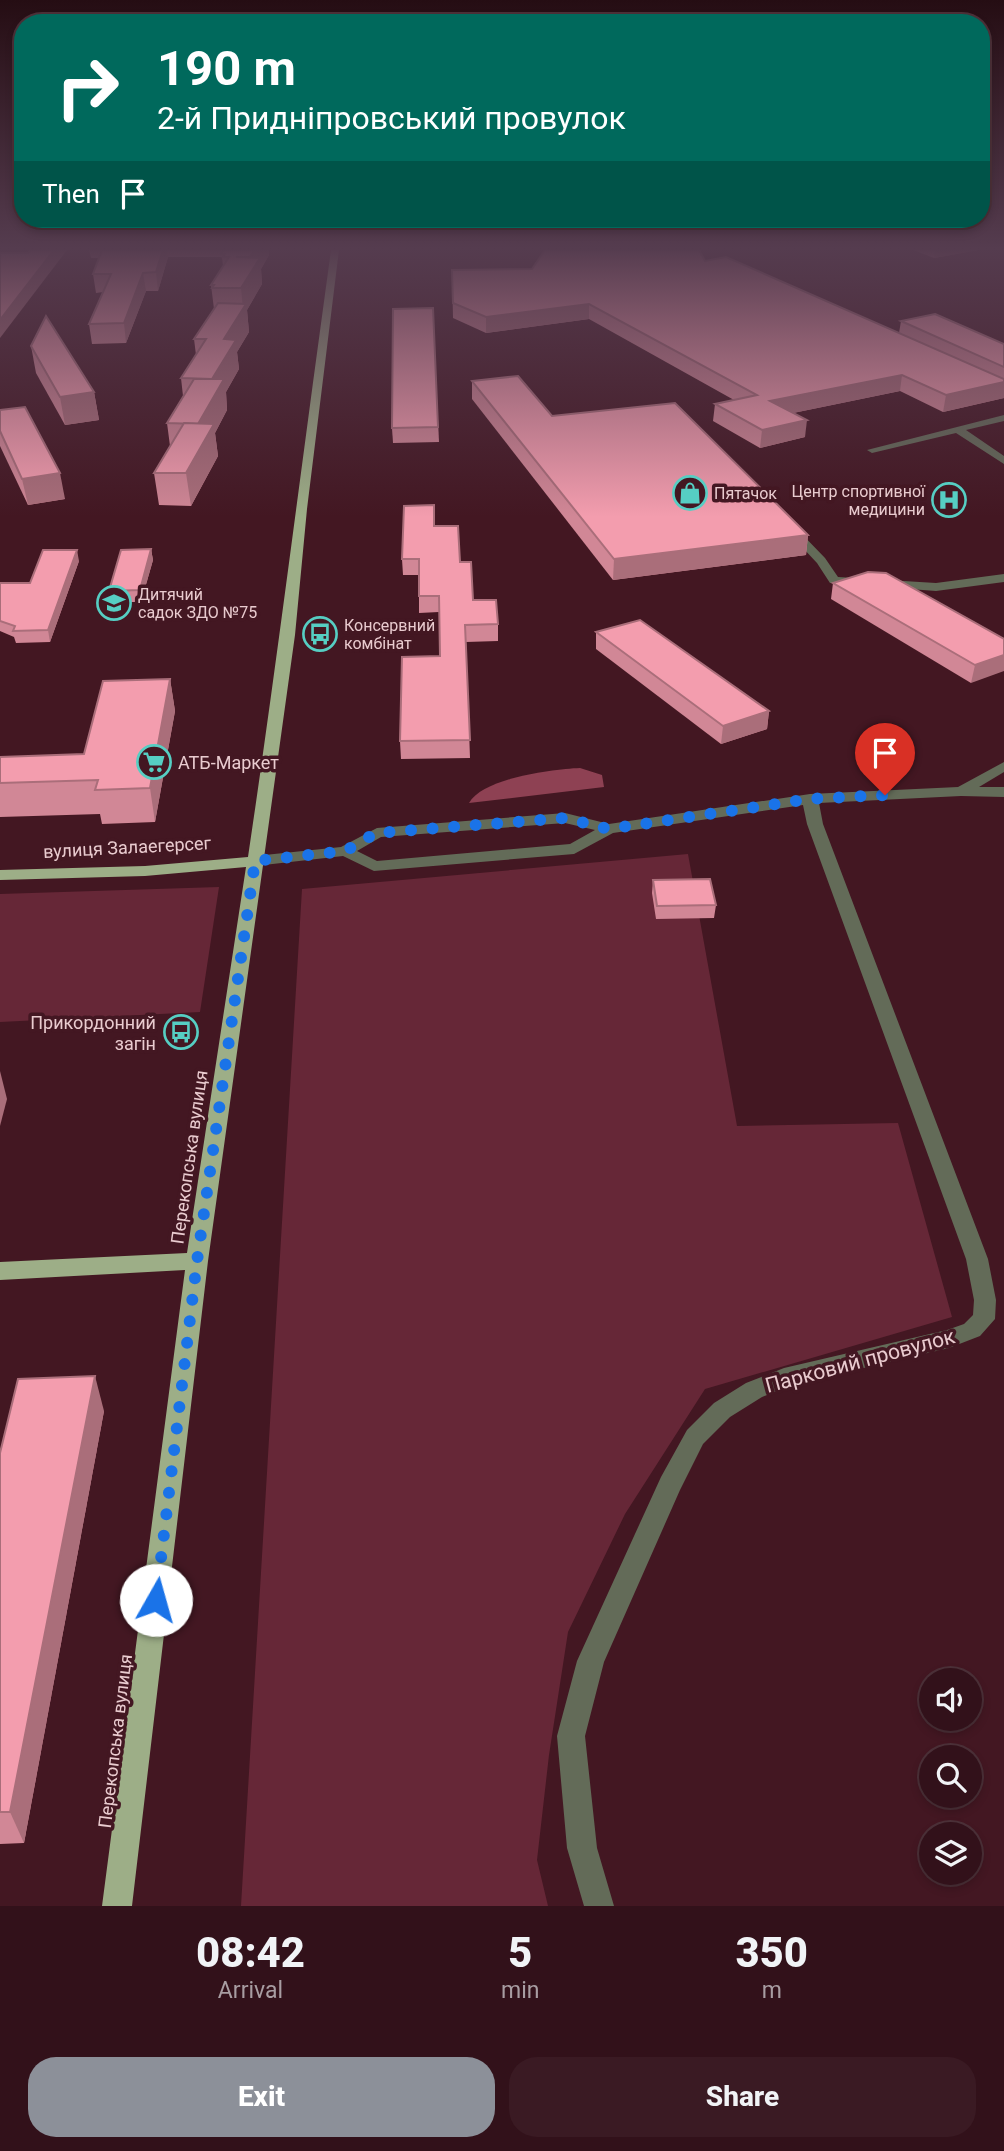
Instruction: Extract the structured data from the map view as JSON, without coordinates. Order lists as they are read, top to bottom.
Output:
{
  "streets": {
    "main road": ["вулиця Залаегерсег", "Перекопська вулиця"],
    "street": ["Парковий провулок"]
  },
  "crossings": [
    ["вулиця Залаегерсег", "Перекопська вулиця"]
  ],
  "places": {
    "shop": ["Пятачок"],
    "hospital": ["Центр спортивної медицини"],
    "school or university": ["Дитячий садок ЗДО №75"],
    "bus stop": ["Консервний комбінат", "Прикордонний загін"],
    "supermarket": ["АТБ-Маркет"]
  },
  "page": {
    "turn": ["190 m", "2-й Придніпровський провулок"],
    "then": "Then",
    "eta": [
      "08:42",
      "Arrival",
      "5",
      "min",
      "350",
      "m"
    ],
    "buttons": ["Exit", "Share"]
  }
}
